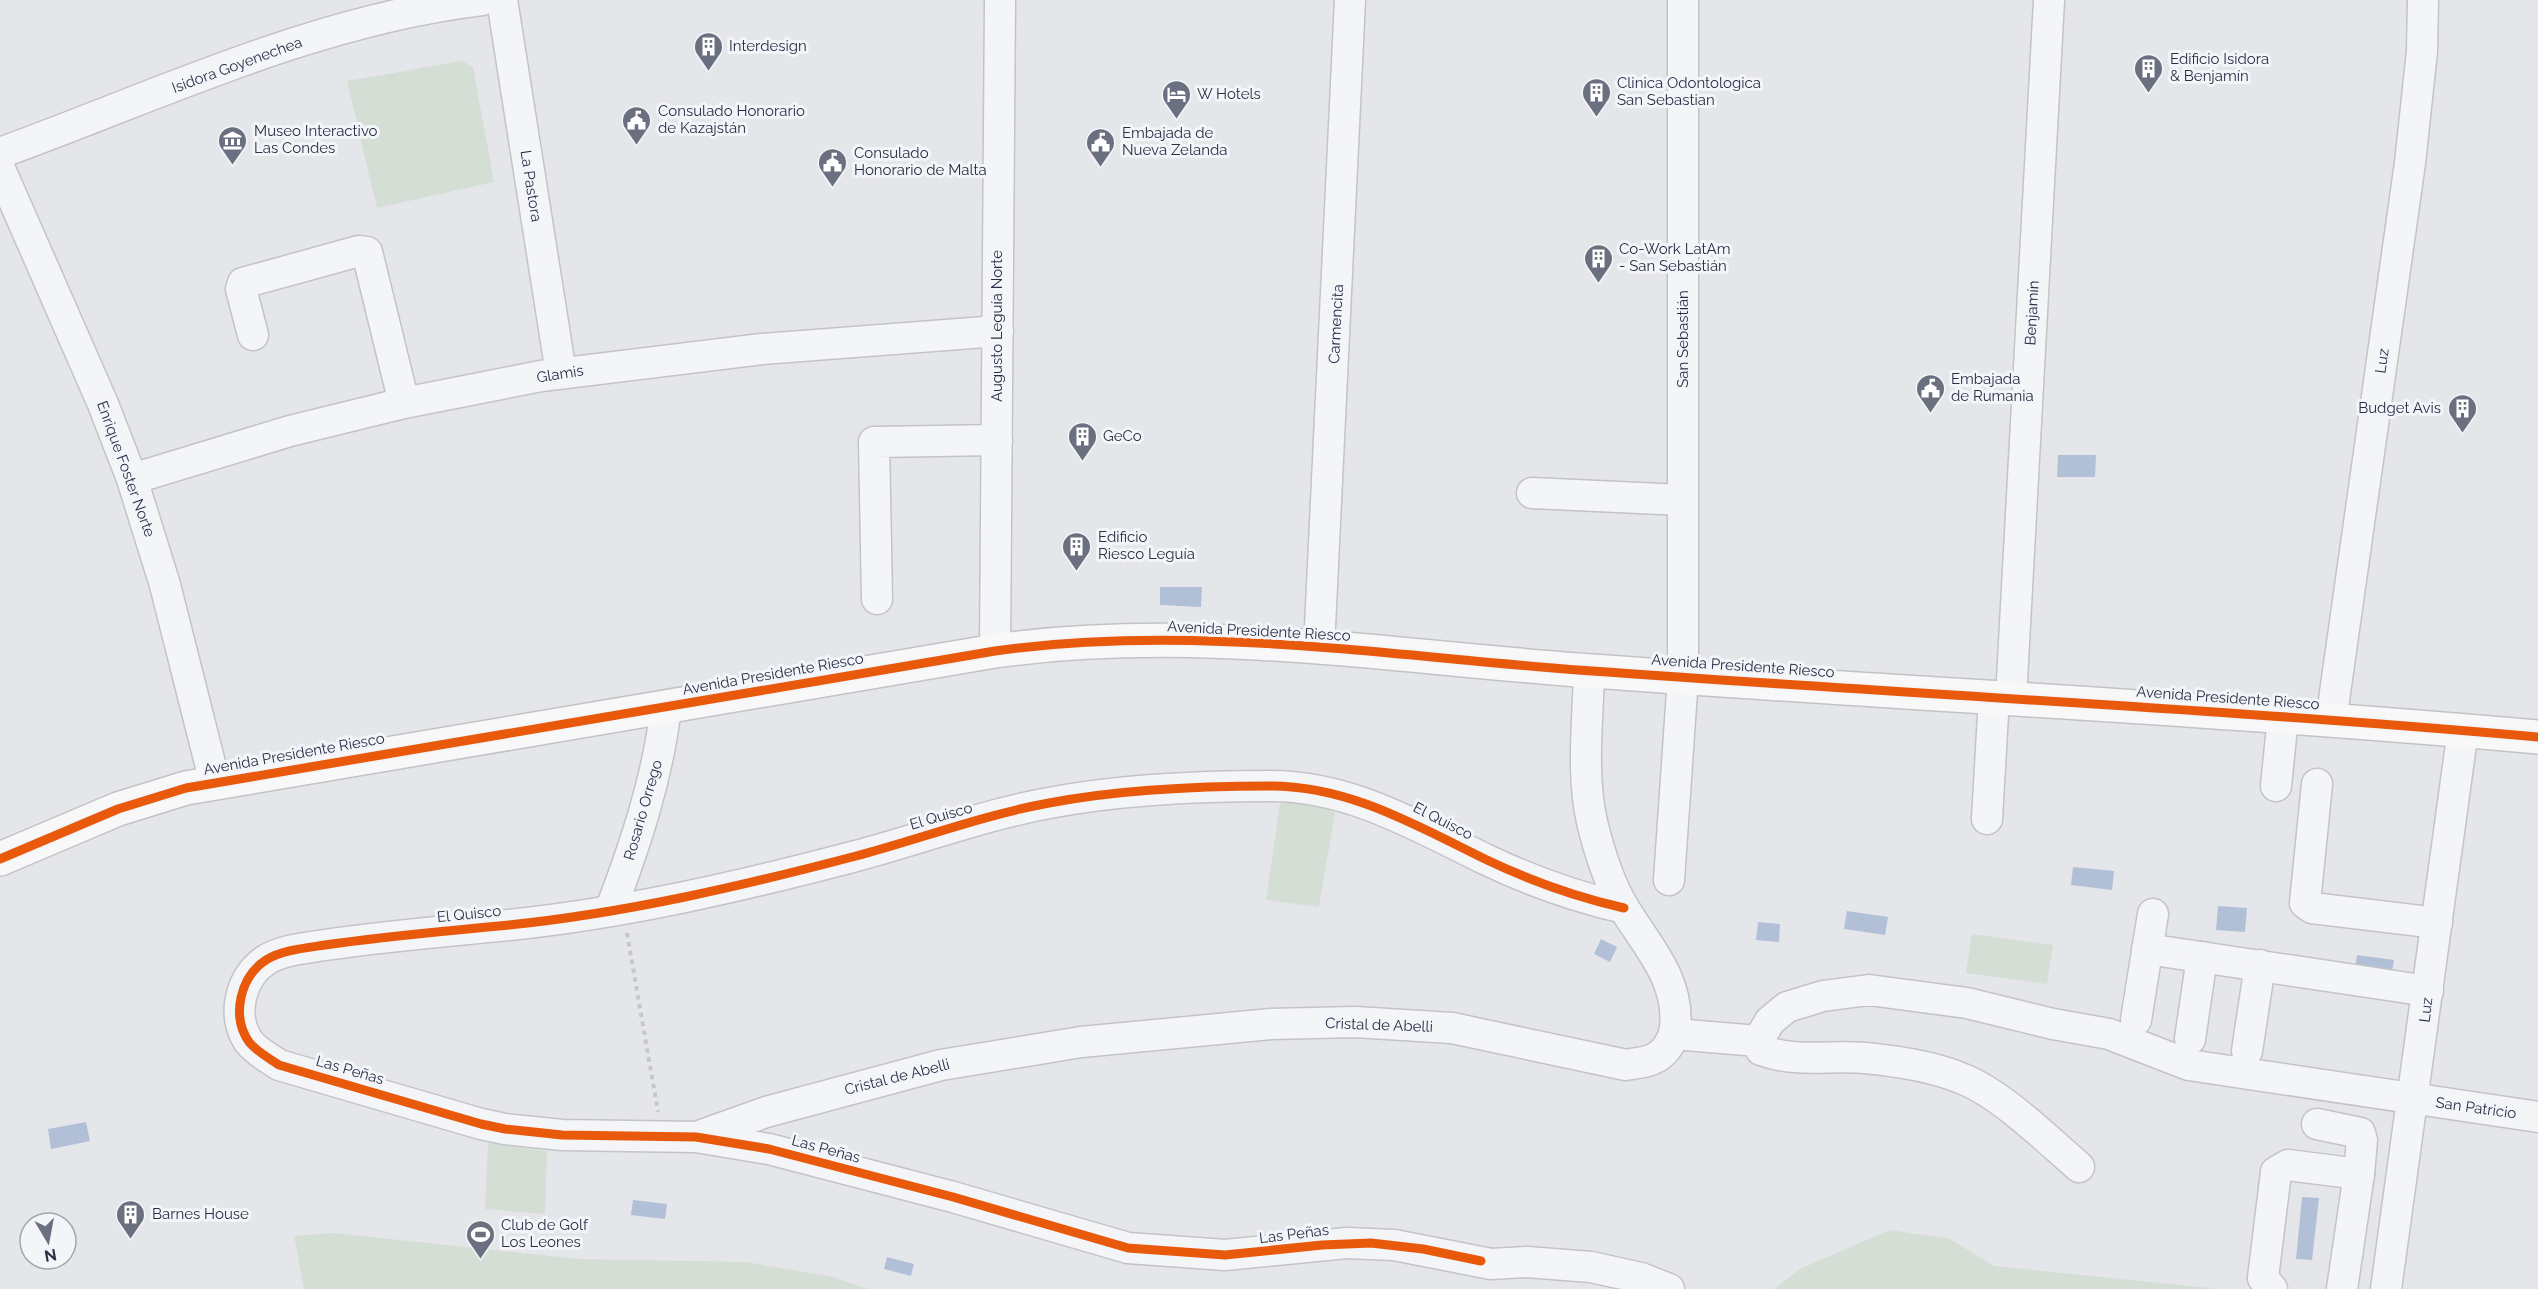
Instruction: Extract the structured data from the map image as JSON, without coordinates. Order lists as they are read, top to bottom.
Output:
{
  "streets": {
    "main road": ["Avenida Presidente Riesco"],
    "street": [
      "Isidora Goyenechea",
      "La Pastora",
      "Benjamín",
      "Carmencita",
      "Augusto Leguía Norte",
      "San Sebastián",
      "Luz",
      "Glamis",
      "Enrique Foster Norte",
      "Rosario Orrego",
      "El Quisco",
      "Cristal de Abelli",
      "Las Peñas",
      "San Patricio"
    ]
  },
  "crossings": [
    ["La Pastora", "Glamis"],
    ["Benjamín", "Avenida Presidente Riesco"],
    ["Carmencita", "Avenida Presidente Riesco"],
    ["Augusto Leguía Norte", "Glamis"],
    ["Augusto Leguía Norte", "Avenida Presidente Riesco"],
    ["San Sebastián", "Avenida Presidente Riesco"],
    ["Luz", "Avenida Presidente Riesco"],
    ["Luz", "San Patricio"],
    ["Glamis", "Enrique Foster Norte"],
    ["Enrique Foster Norte", "Avenida Presidente Riesco"],
    ["Avenida Presidente Riesco", "Rosario Orrego"],
    ["Rosario Orrego", "El Quisco"],
    ["El Quisco", "Las Peñas"],
    ["Cristal de Abelli", "Las Peñas"]
  ],
  "places": {
    "building": [
      "Interdesign",
      "Edificio Isidora & Benjamín",
      "Clinica Odontologica San Sebastian",
      "Co-Work LatAm - San Sebastián",
      "Budget Avis",
      "GeCo",
      "Edificio Riesco Leguía",
      "Barnes House"
    ],
    "hotel": ["W Hotels"],
    "public building": [
      "Consulado Honorario de Kazajstán",
      "Embajada de Nueva Zelanda",
      "Consulado Honorario de Malta",
      "Embajada de Rumania"
    ],
    "museum": ["Museo Interactivo Las Condes"],
    "sports": ["Club de Golf Los Leones"]
  },
  "north": "bottom"
}
